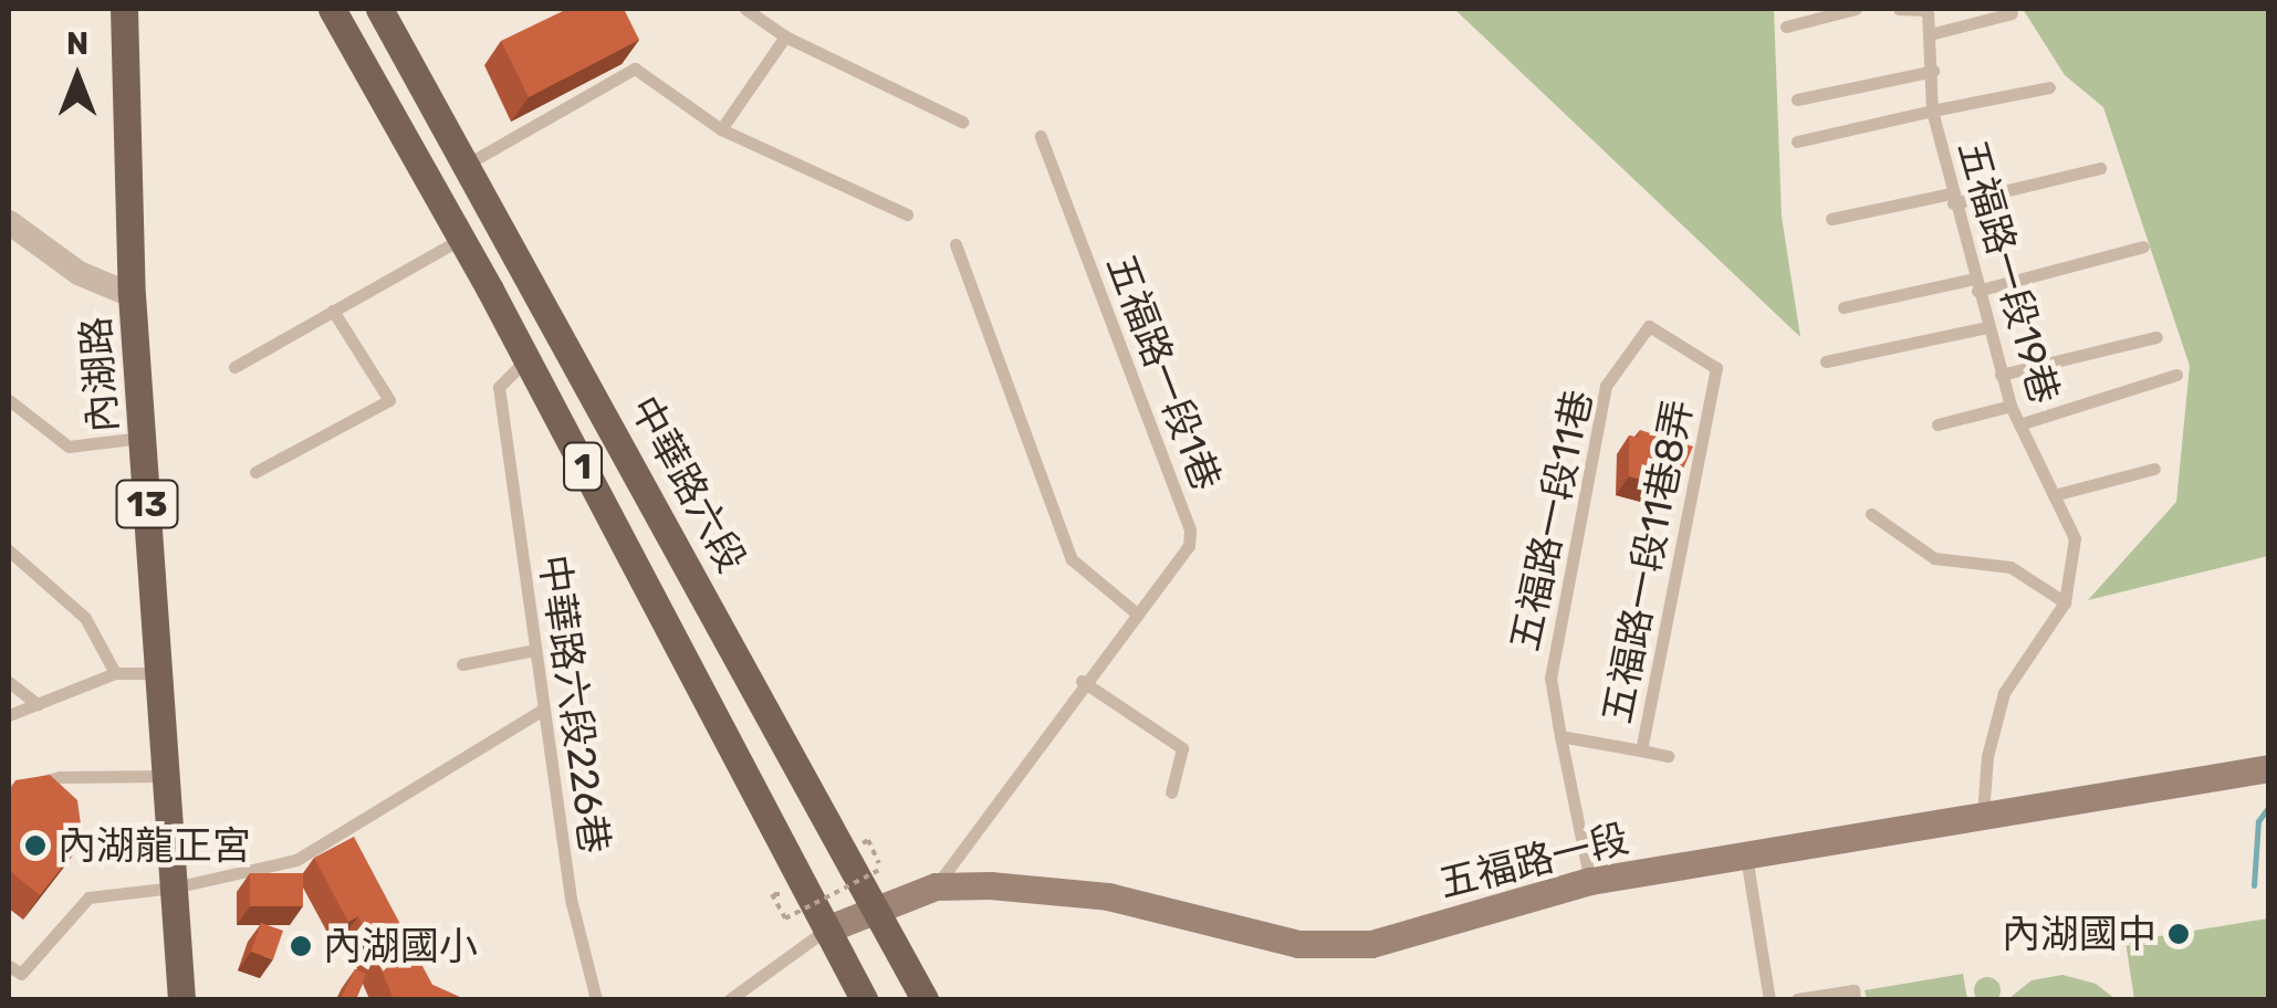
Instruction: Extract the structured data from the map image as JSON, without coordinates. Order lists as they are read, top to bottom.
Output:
{
  "streets": {
    "main road": [
      "內湖路",
      "1",
      "中華路六段",
      "13",
      "五福路一段"
    ],
    "lane": [
      "五福路一段19巷",
      "五福路一段1巷",
      "五福路一段11巷",
      "五福路一段11巷8弄",
      "中華路六段226巷"
    ]
  },
  "crossings": [
    ["五福路一段19巷", "五福路一段"],
    ["五福路一段1巷", "五福路一段"],
    ["1", "中華路六段226巷"],
    ["1", "五福路一段"],
    ["中華路六段", "五福路一段"],
    ["五福路一段11巷", "五福路一段11巷8弄"],
    ["五福路一段11巷", "五福路一段"]
  ],
  "places": ["內湖龍正宮", "內湖國中", "內湖國小"],
  "north": "top"
}
